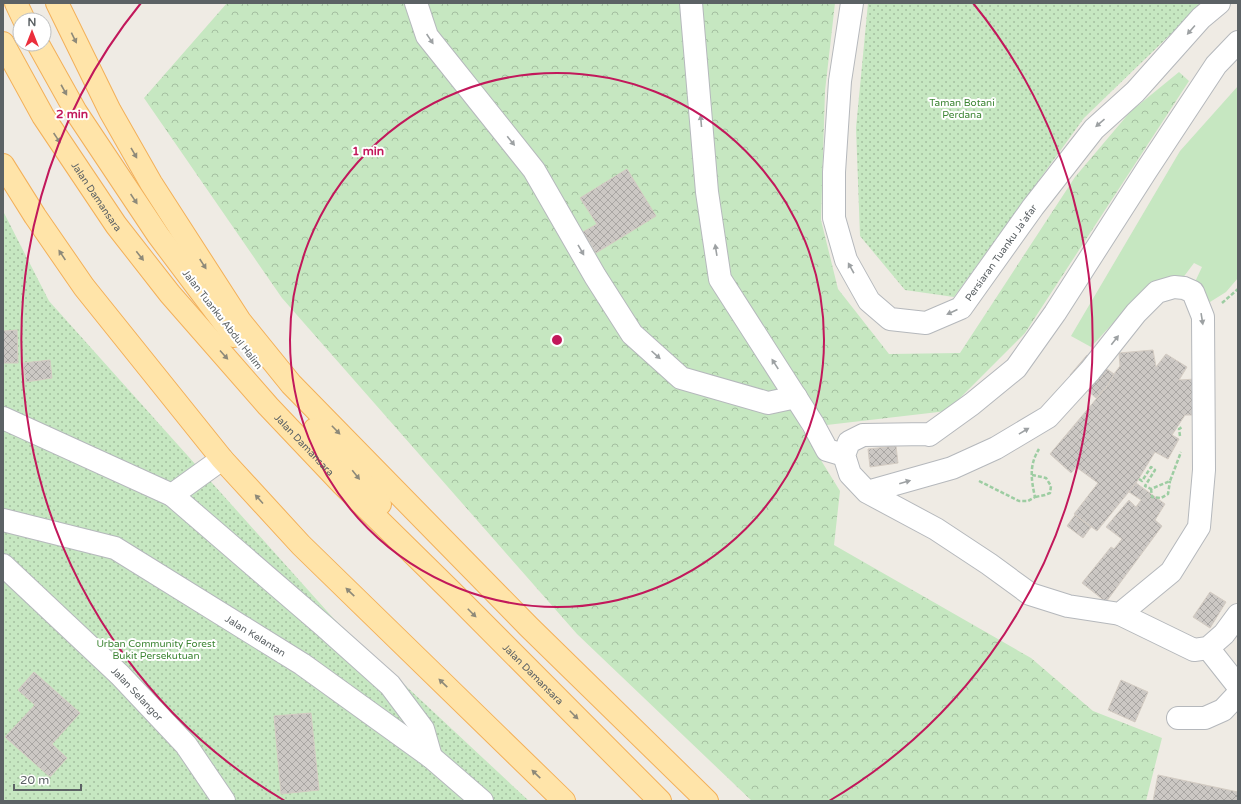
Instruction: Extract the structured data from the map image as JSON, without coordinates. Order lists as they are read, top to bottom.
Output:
{
  "streets": {
    "main road": ["Jalan Damansara", "Jalan Tuanku Abdul Halim"],
    "street": ["Persiaran Tuanku Ja'afar", "Jalan Kelantan", "Jalan Selangor"]
  },
  "crossings": [
    ["Jalan Damansara", "Jalan Tuanku Abdul Halim"]
  ],
  "parks": ["Taman Botani Perdana", "Urban Community Forest Bukit Persekutuan"],
  "scale_bar": "20 m",
  "north": "top",
  "rings": ["2 min", "1 min"]
}
